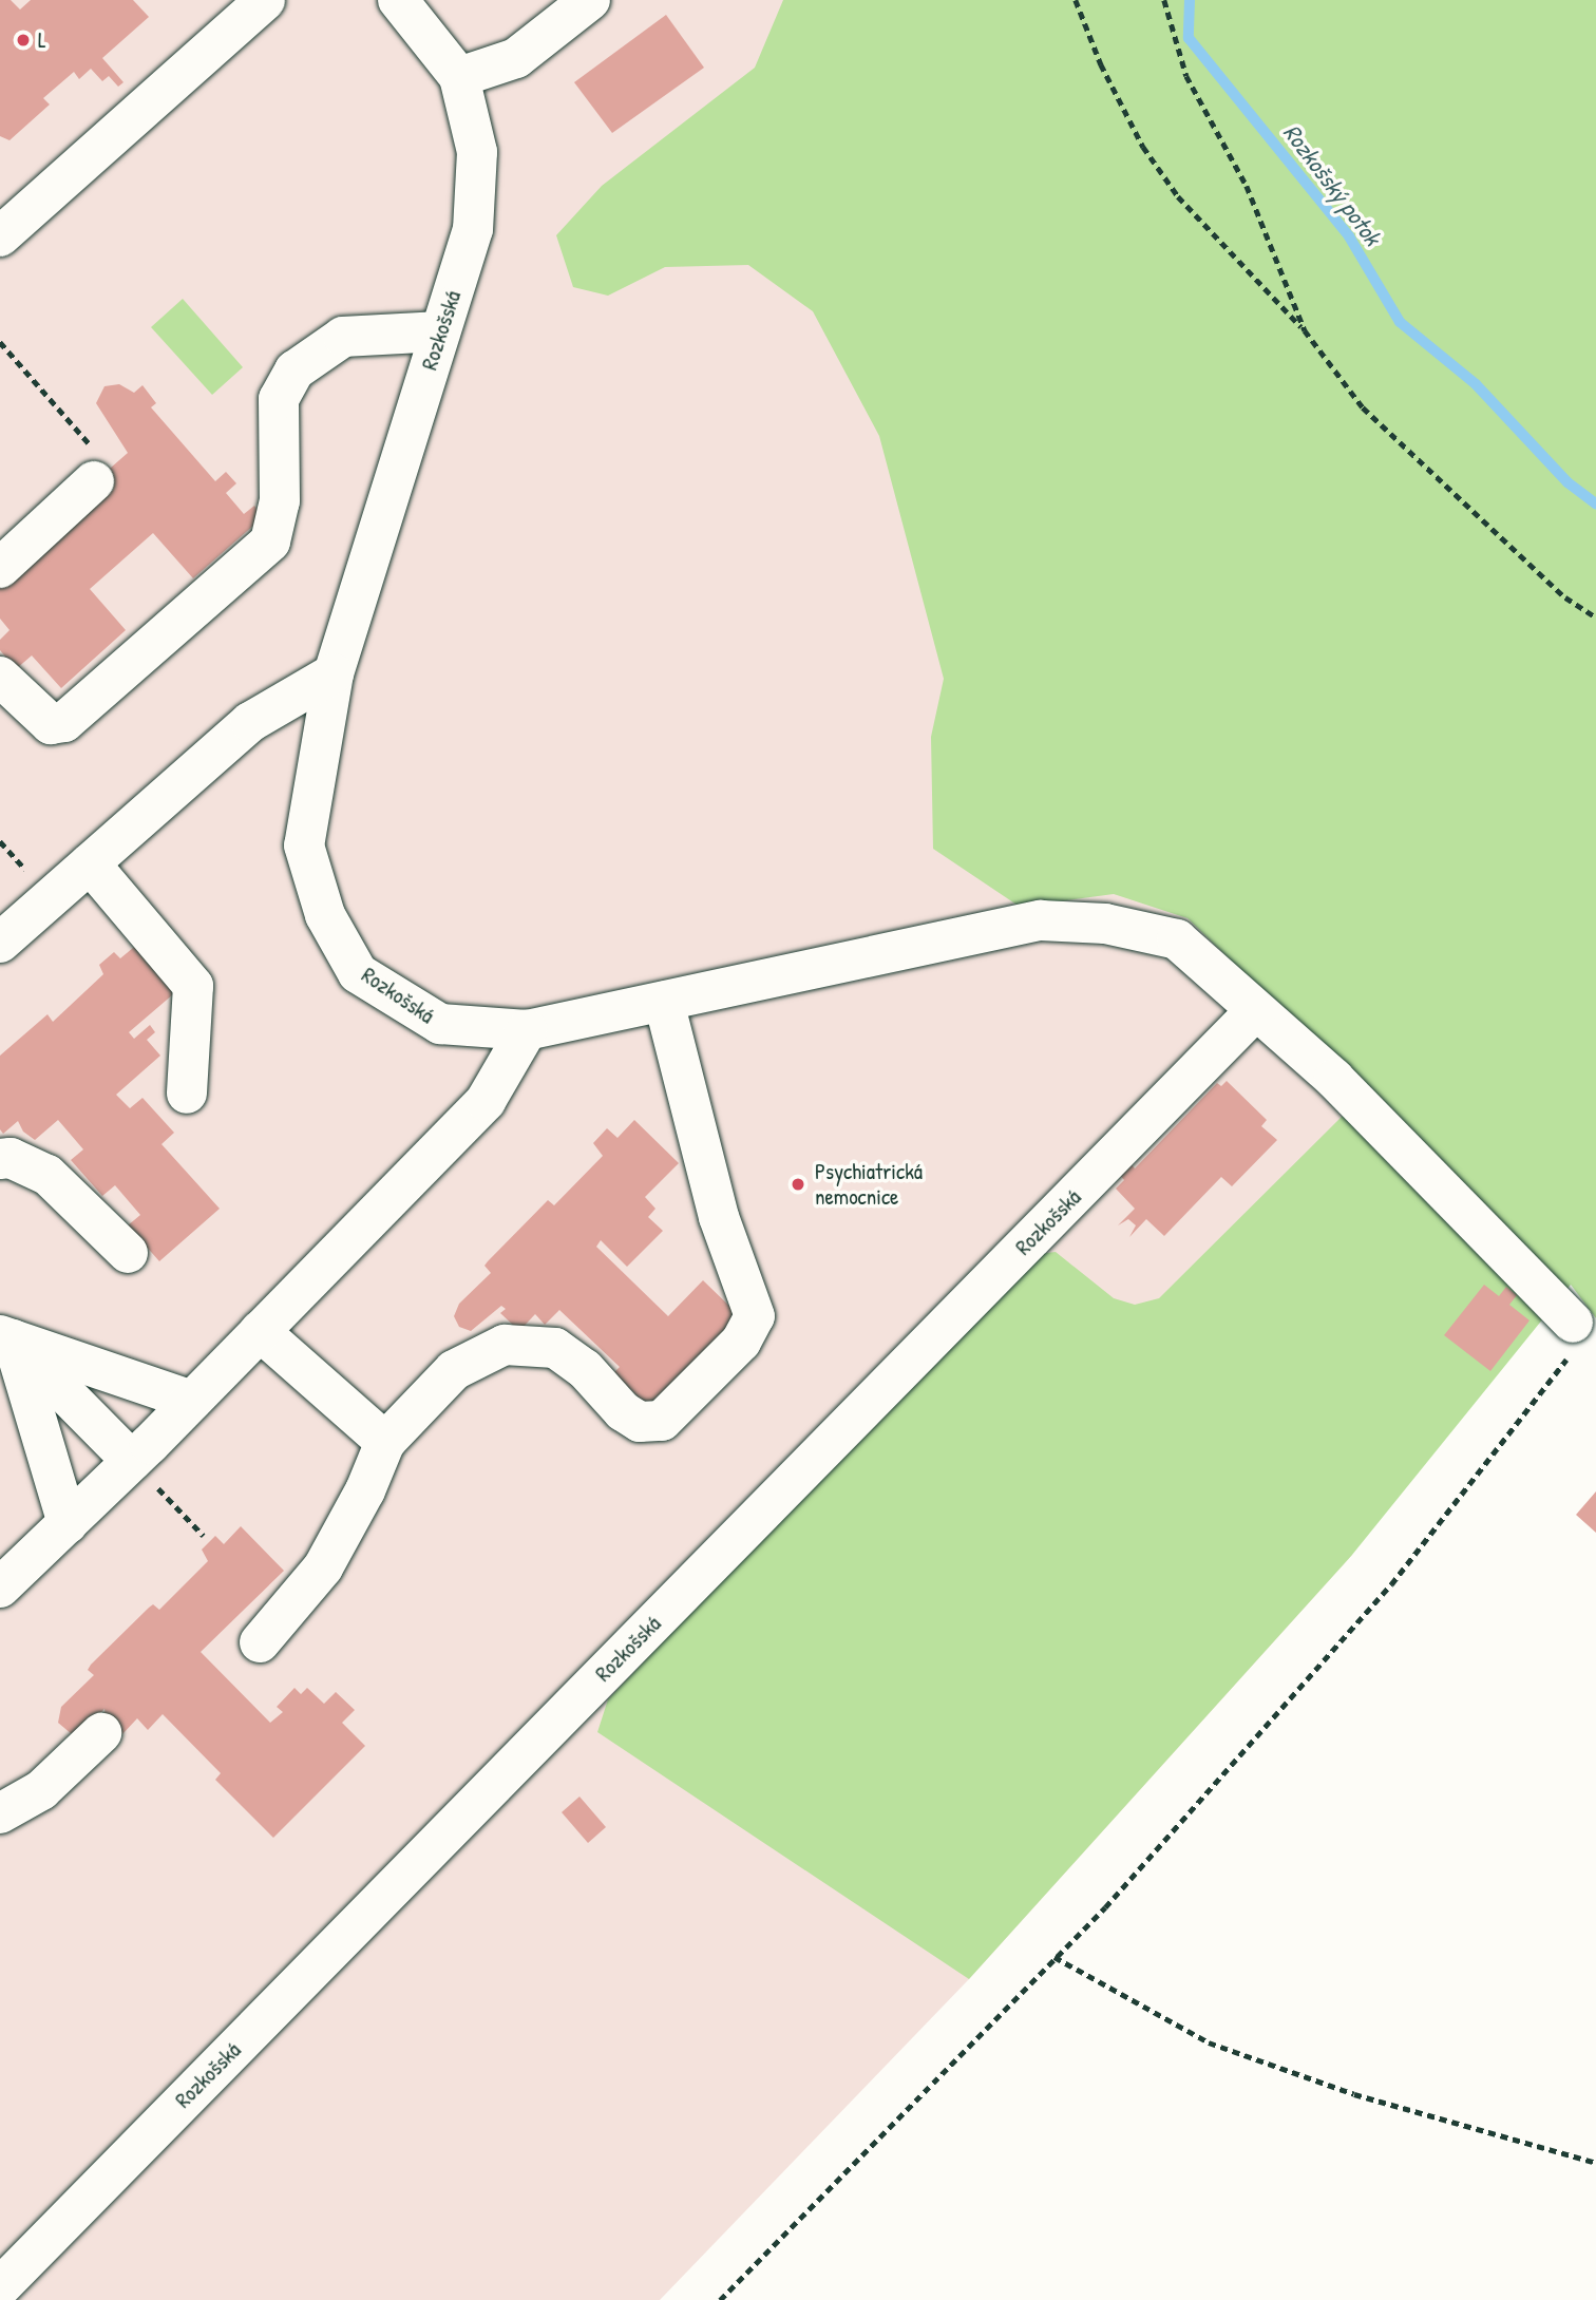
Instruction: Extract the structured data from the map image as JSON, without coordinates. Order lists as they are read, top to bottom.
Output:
{
  "streets": {
    "street": ["Rozkošská"]
  },
  "water": ["Rozkošský potok"],
  "places": ["L", "Psychiatrická nemocnice"]
}
